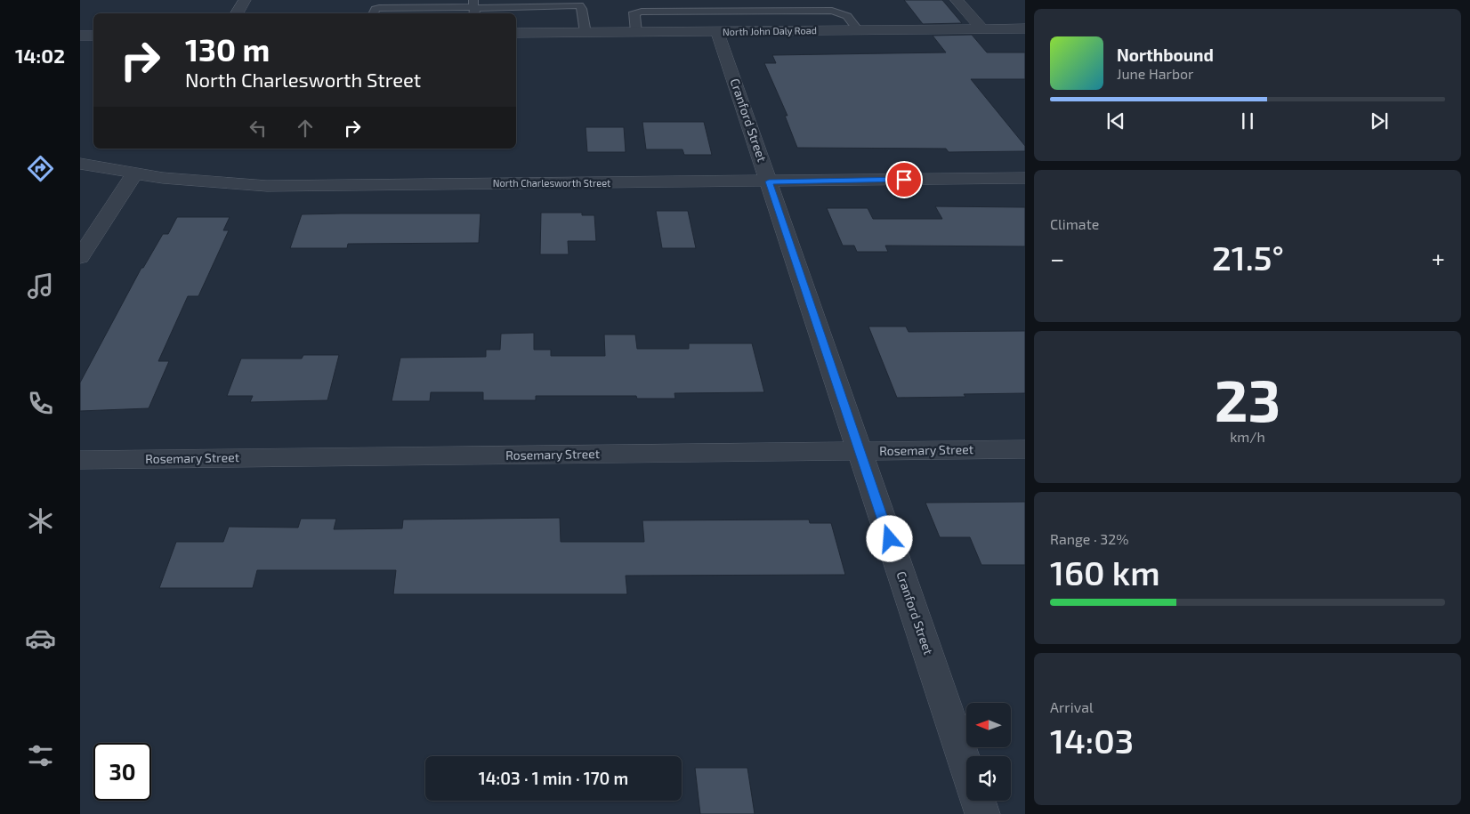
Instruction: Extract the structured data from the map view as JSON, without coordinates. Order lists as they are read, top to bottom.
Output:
{
  "streets": {
    "street": [
      "North John Daly Road",
      "Cranford Street",
      "North Charlesworth Street",
      "Rosemary Street"
    ]
  },
  "crossings": [
    ["North John Daly Road", "Cranford Street"],
    ["Cranford Street", "North Charlesworth Street"],
    ["Cranford Street", "Rosemary Street"]
  ],
  "north": "left",
  "page": {
    "tabs": "14:02",
    "turn": ["130 m", "North Charlesworth Street"],
    "song": ["Northbound", "June Harbor"],
    "tile": [
      "Climate",
      ["23", "km/h"],
      ["Range · 32%", "160 km"],
      ["Arrival", "14:03"]
    ],
    "heat": ["−", "21.5°", "+"],
    "limit": "30",
    "trip": "14:03 · 1 min · 170 m"
  }
}
